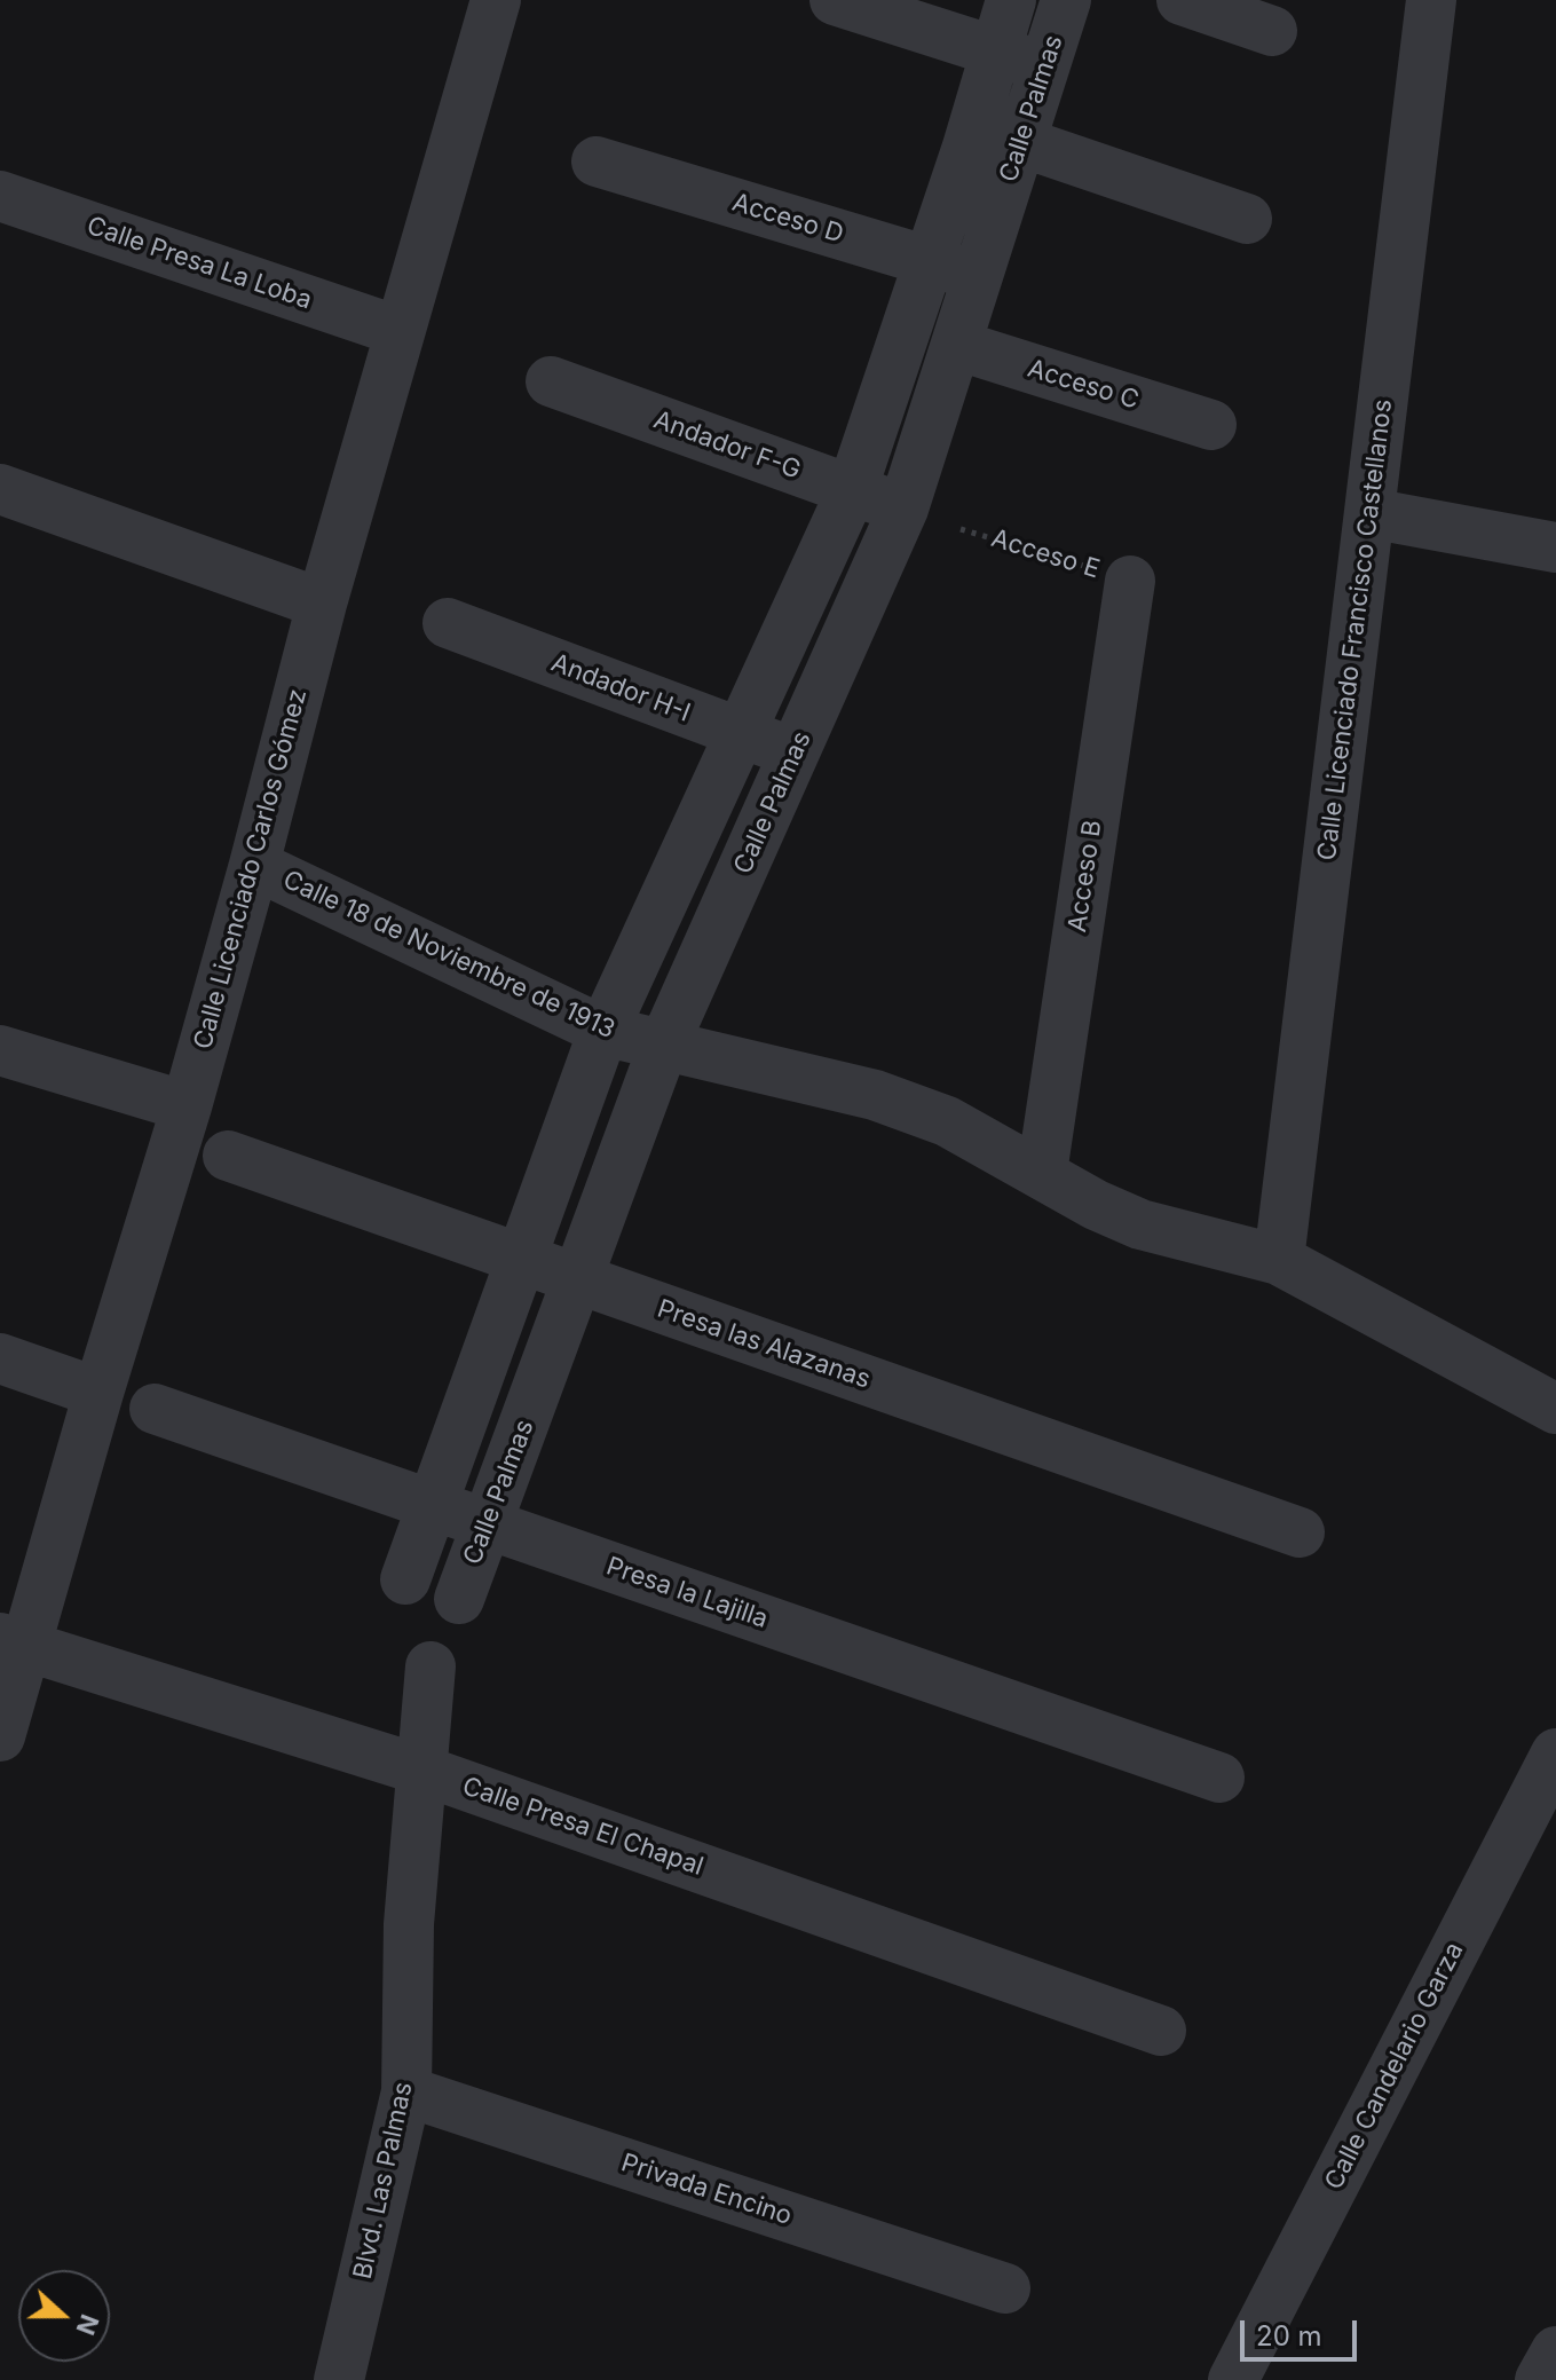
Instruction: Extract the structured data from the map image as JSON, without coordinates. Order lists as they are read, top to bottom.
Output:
{
  "streets": {
    "street": [
      "Calle Palmas",
      "Acceso D",
      "Calle Presa La Loba",
      "Acceso C",
      "Andador F-G",
      "Calle Licenciado Francisco Castellanos",
      "Andador H-I",
      "Calle Licenciado Carlos Gómez",
      "Acceso B",
      "Calle 18 de Noviembre de 1913",
      "Presa las Alazanas",
      "Presa la Lajilla",
      "Calle Presa El Chapal",
      "Calle Candelario Garza",
      "Blvd. Las Palmas",
      "Privada Encino"
    ],
    "path": ["Acceso E"]
  },
  "crossings": [
    ["Calle Palmas", "Acceso D"],
    ["Calle Palmas", "Acceso C"],
    ["Calle Palmas", "Andador F-G"],
    ["Calle Palmas", "Andador H-I"],
    ["Calle Palmas", "Calle 18 de Noviembre de 1913"],
    ["Calle Palmas", "Presa las Alazanas"],
    ["Calle Palmas", "Presa la Lajilla"],
    ["Calle Presa La Loba", "Calle Licenciado Carlos Gómez"],
    ["Acceso E", "Acceso B"],
    ["Calle Licenciado Francisco Castellanos", "Calle 18 de Noviembre de 1913"],
    ["Calle Licenciado Carlos Gómez", "Calle 18 de Noviembre de 1913"],
    ["Calle Licenciado Carlos Gómez", "Calle Presa El Chapal"],
    ["Acceso B", "Calle 18 de Noviembre de 1913"],
    ["Calle Presa El Chapal", "Blvd. Las Palmas"],
    ["Blvd. Las Palmas", "Privada Encino"]
  ],
  "scale_bar": "20 m",
  "north": "right"
}
